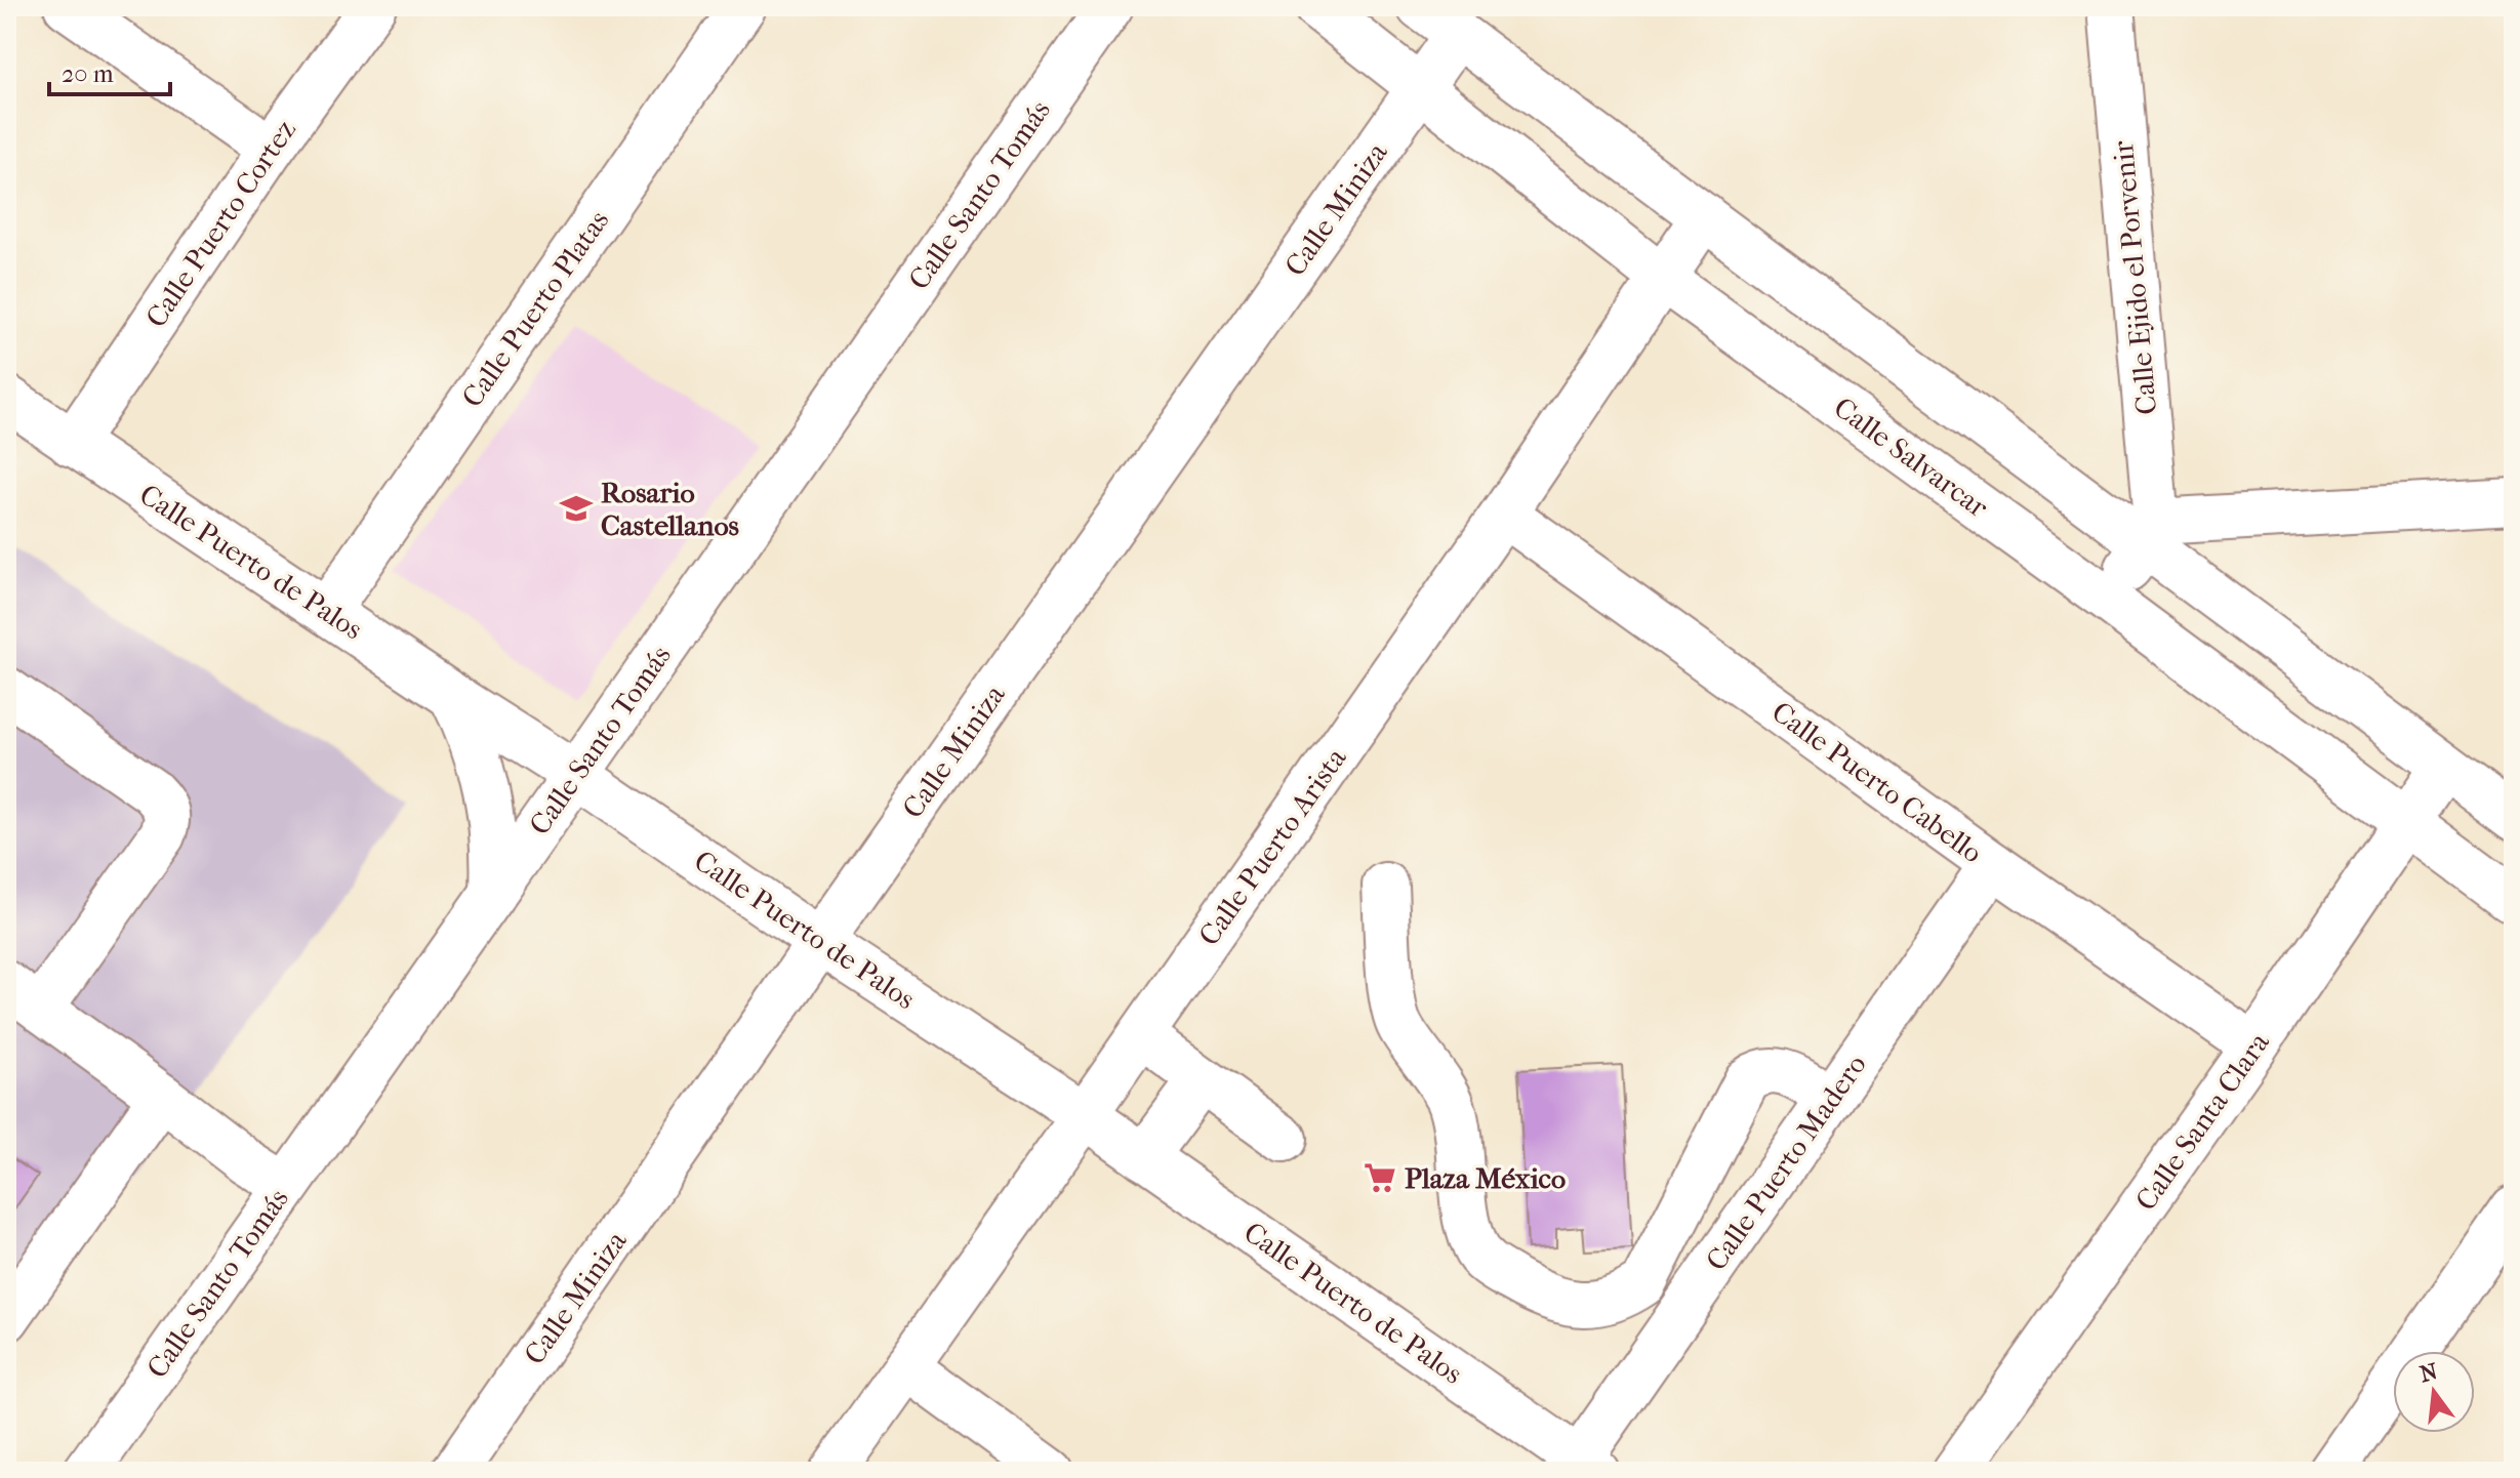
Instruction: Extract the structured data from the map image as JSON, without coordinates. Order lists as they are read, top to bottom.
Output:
{
  "streets": {
    "street": [
      "Calle Santo Tomás",
      "Calle Miniza",
      "Calle Puerto Cortez",
      "Calle Ejido el Porvenir",
      "Calle Puerto Platas",
      "Calle Salvarcar",
      "Calle Puerto de Palos",
      "Calle Puerto Cabello",
      "Calle Puerto Arista",
      "Calle Santa Clara",
      "Calle Puerto Madero"
    ]
  },
  "crossings": [
    ["Calle Santo Tomás", "Calle Puerto de Palos"],
    ["Calle Miniza", "Calle Salvarcar"],
    ["Calle Miniza", "Calle Puerto de Palos"],
    ["Calle Puerto Cortez", "Calle Puerto de Palos"],
    ["Calle Puerto Platas", "Calle Puerto de Palos"],
    ["Calle Salvarcar", "Calle Puerto Arista"],
    ["Calle Salvarcar", "Calle Santa Clara"],
    ["Calle Puerto de Palos", "Calle Puerto Arista"],
    ["Calle Puerto de Palos", "Calle Puerto Madero"],
    ["Calle Puerto Cabello", "Calle Puerto Arista"],
    ["Calle Puerto Cabello", "Calle Santa Clara"],
    ["Calle Puerto Cabello", "Calle Puerto Madero"]
  ],
  "places": {
    "school or university": ["Rosario Castellanos"],
    "supermarket": ["Plaza México"]
  },
  "scale_bar": "20 m",
  "north": "top"
}
